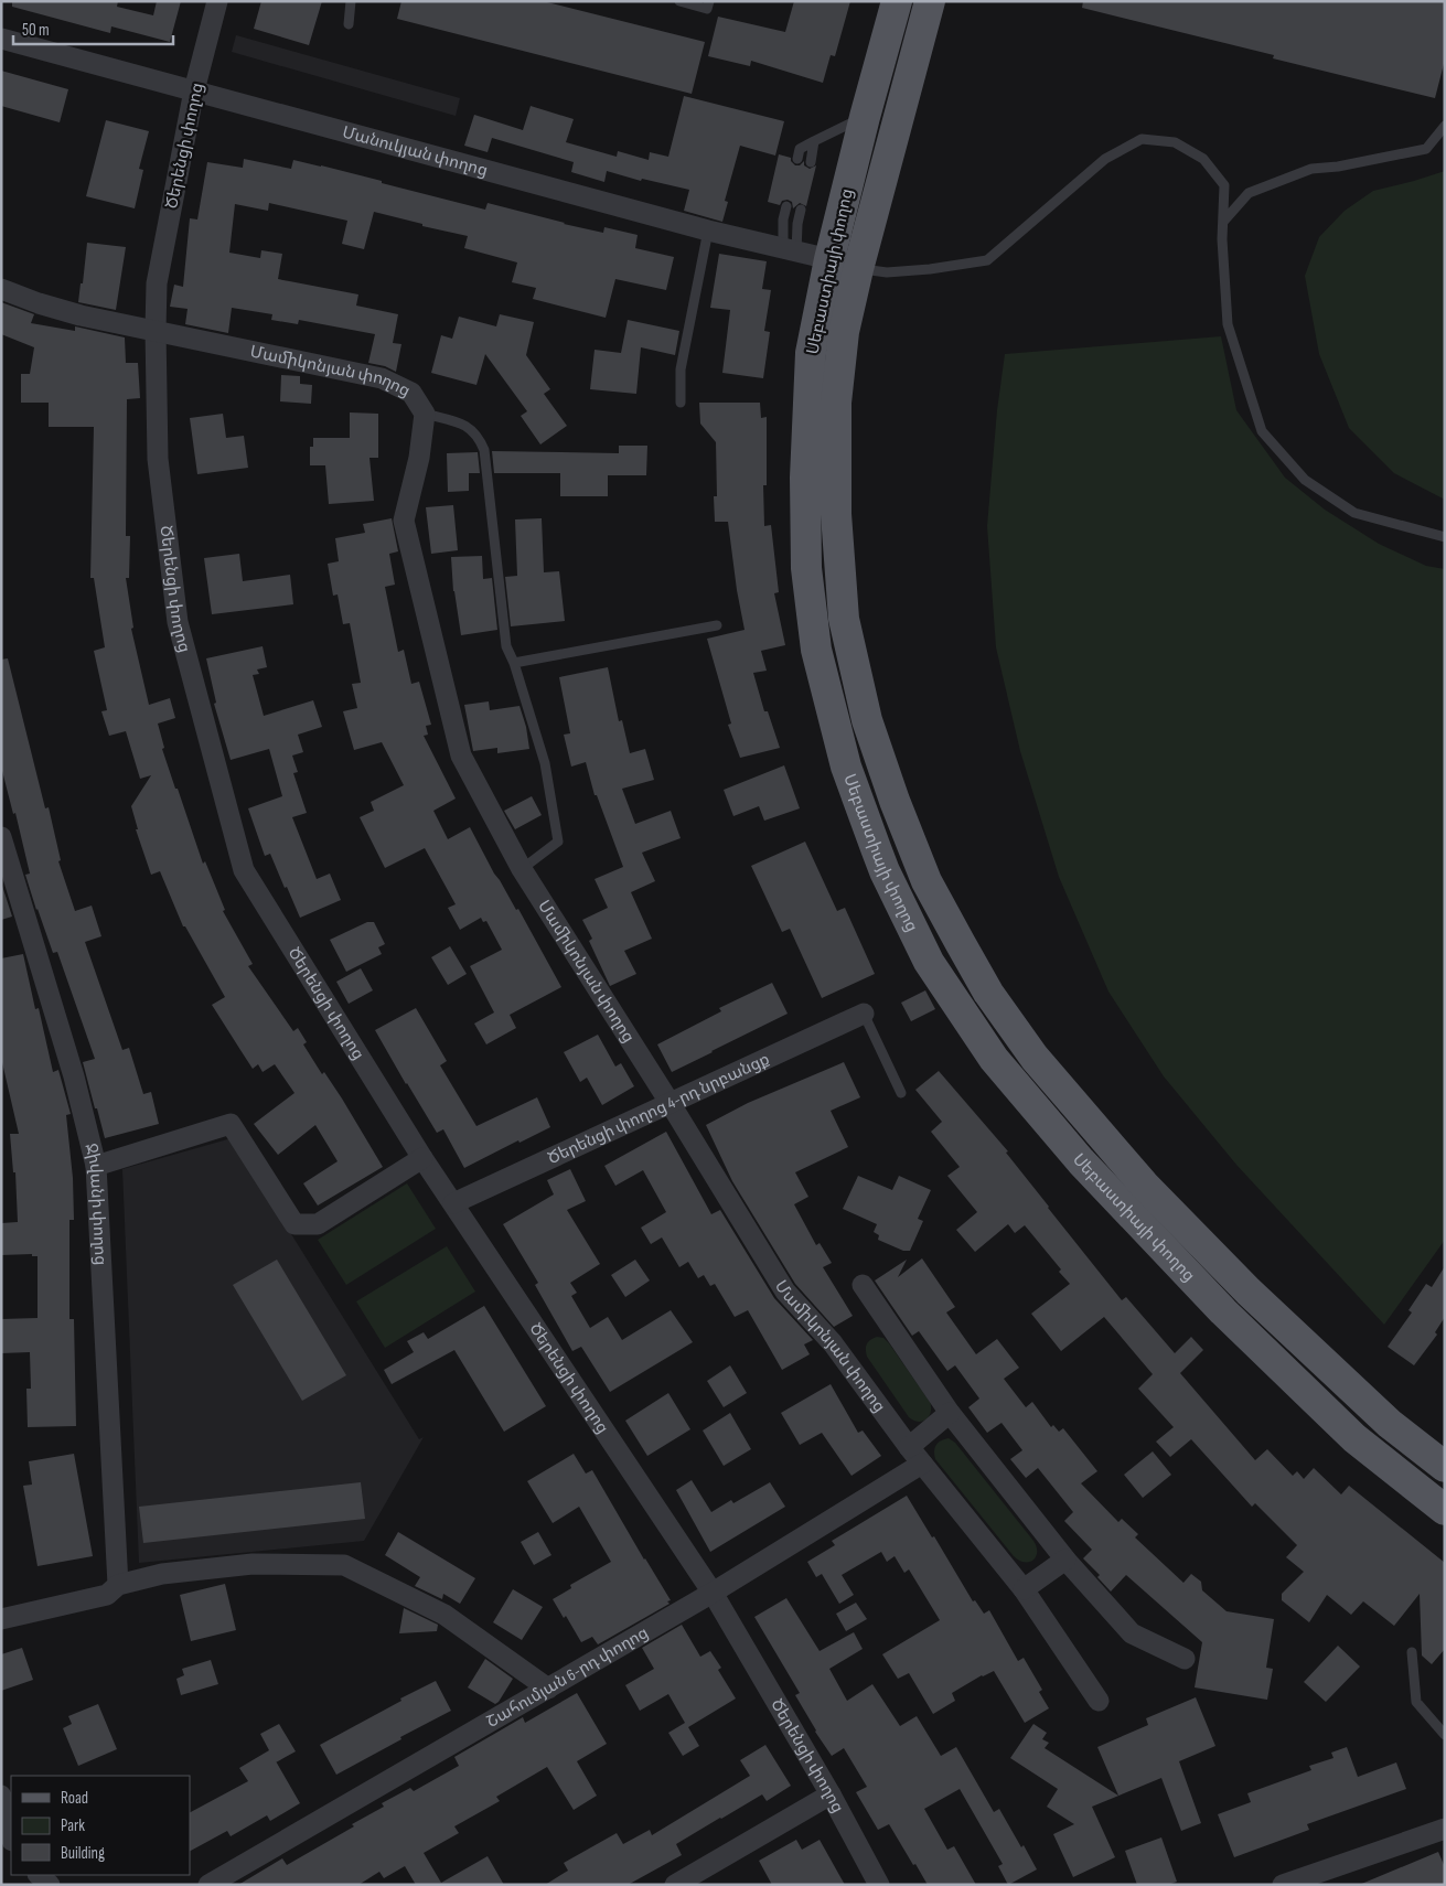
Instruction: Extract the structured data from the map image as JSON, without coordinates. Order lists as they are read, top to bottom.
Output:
{
  "streets": {
    "main road": ["Սեբաստիայի փողոց"],
    "street": [
      "Ծերենցի փողոց",
      "Մանուկյան փողոց",
      "Մամիկոնյան փողոց",
      "Ծերենցի փողոց 4-րդ նրբանցք",
      "Ջիվանի փողոց",
      "Շահումյան 6-րդ փողոց"
    ]
  },
  "crossings": [
    ["Ծերենցի փողոց", "Մանուկյան փողոց"],
    ["Ծերենցի փողոց", "Մամիկոնյան փողոց"],
    ["Ծերենցի փողոց", "Ծերենցի փողոց 4-րդ նրբանցք"],
    ["Ծերենցի փողոց", "Շահումյան 6-րդ փողոց"],
    ["Մանուկյան փողոց", "Սեբաստիայի փողոց"],
    ["Մամիկոնյան փողոց", "Ծերենցի փողոց 4-րդ նրբանցք"],
    ["Մամիկոնյան փողոց", "Շահումյան 6-րդ փողոց"]
  ],
  "legend": ["Road", "Park", "Building"],
  "scale_bar": "50 m"
}
